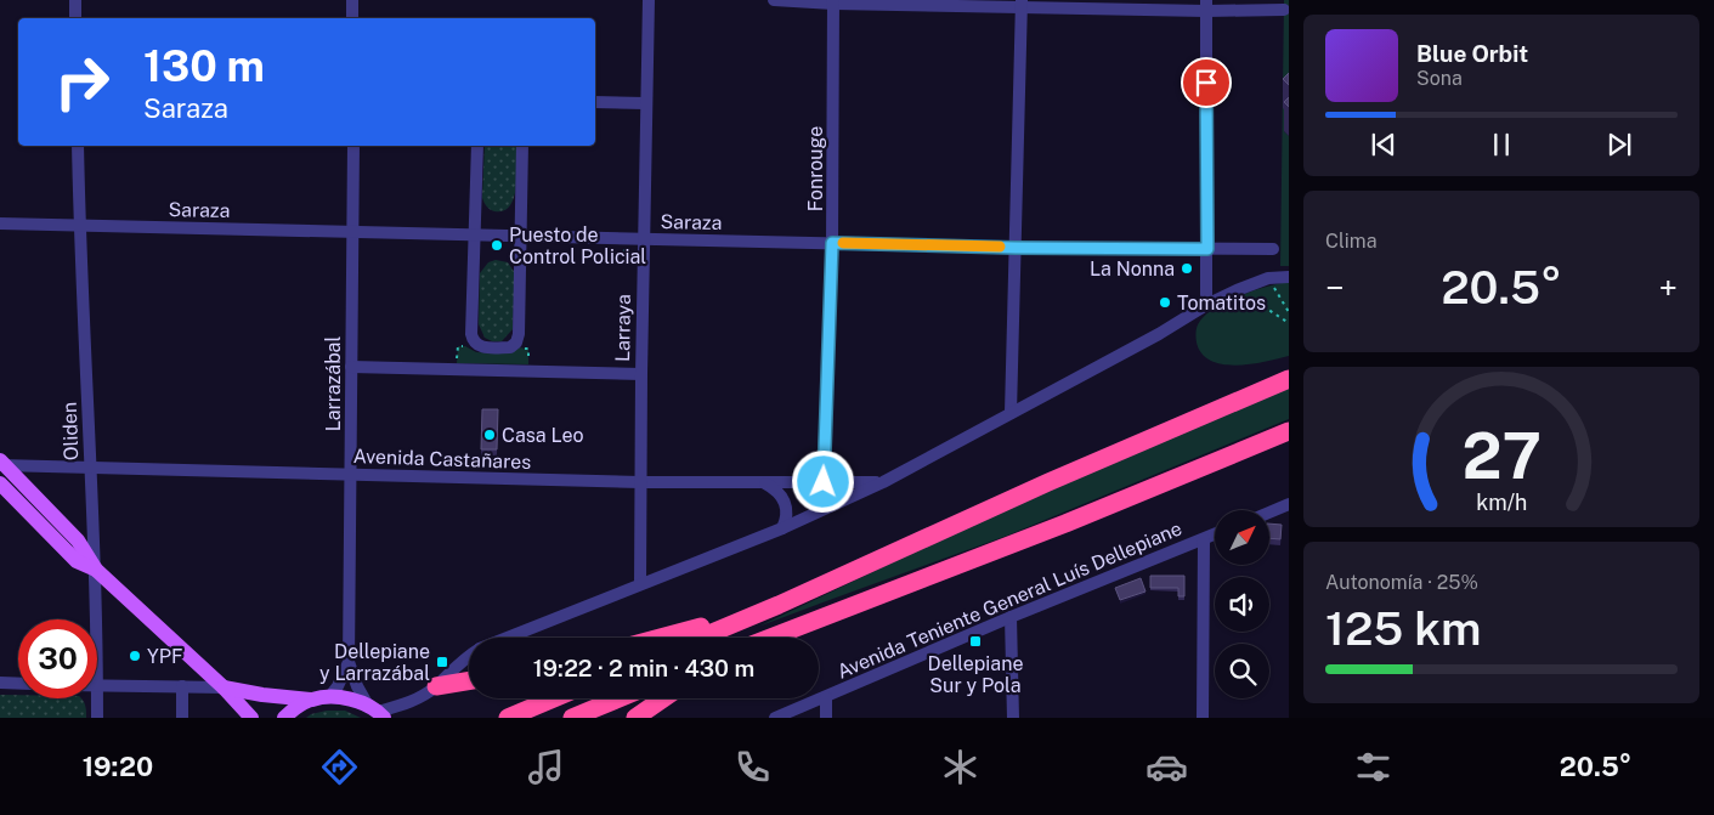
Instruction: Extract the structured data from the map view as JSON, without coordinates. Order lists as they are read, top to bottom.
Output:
{
  "streets": {
    "street": [
      "Fonrouge",
      "Saraza",
      "Larraya",
      "Larrazábal",
      "Oliden",
      "Avenida Castañares",
      "Avenida Teniente General Luís Dellepiane"
    ]
  },
  "crossings": [
    ["Fonrouge", "Saraza"],
    ["Fonrouge", "Avenida Castañares"],
    ["Saraza", "Larraya"],
    ["Saraza", "Larrazábal"],
    ["Saraza", "Oliden"],
    ["Larraya", "Avenida Castañares"],
    ["Larrazábal", "Avenida Castañares"],
    ["Oliden", "Avenida Castañares"]
  ],
  "places": {
    "other": [
      "Puesto de Control Policial",
      "La Nonna",
      "Tomatitos",
      "Casa Leo",
      "YPF"
    ],
    "transit": ["Dellepiane Sur y Pola", "Dellepiane y Larrazábal"]
  },
  "north": "top right",
  "page": {
    "turn": ["130 m", "Saraza"],
    "song": ["Blue Orbit", "Sona"],
    "tile": [
      "Clima",
      ["Autonomía · 25%", "125 km"]
    ],
    "heat": ["−", "20.5°", "+"],
    "limit": "30",
    "trip": "19:22 · 2 min · 430 m",
    "tabs": ["19:20", "20.5°"],
    "gauge": ["27", "km/h"]
  }
}
